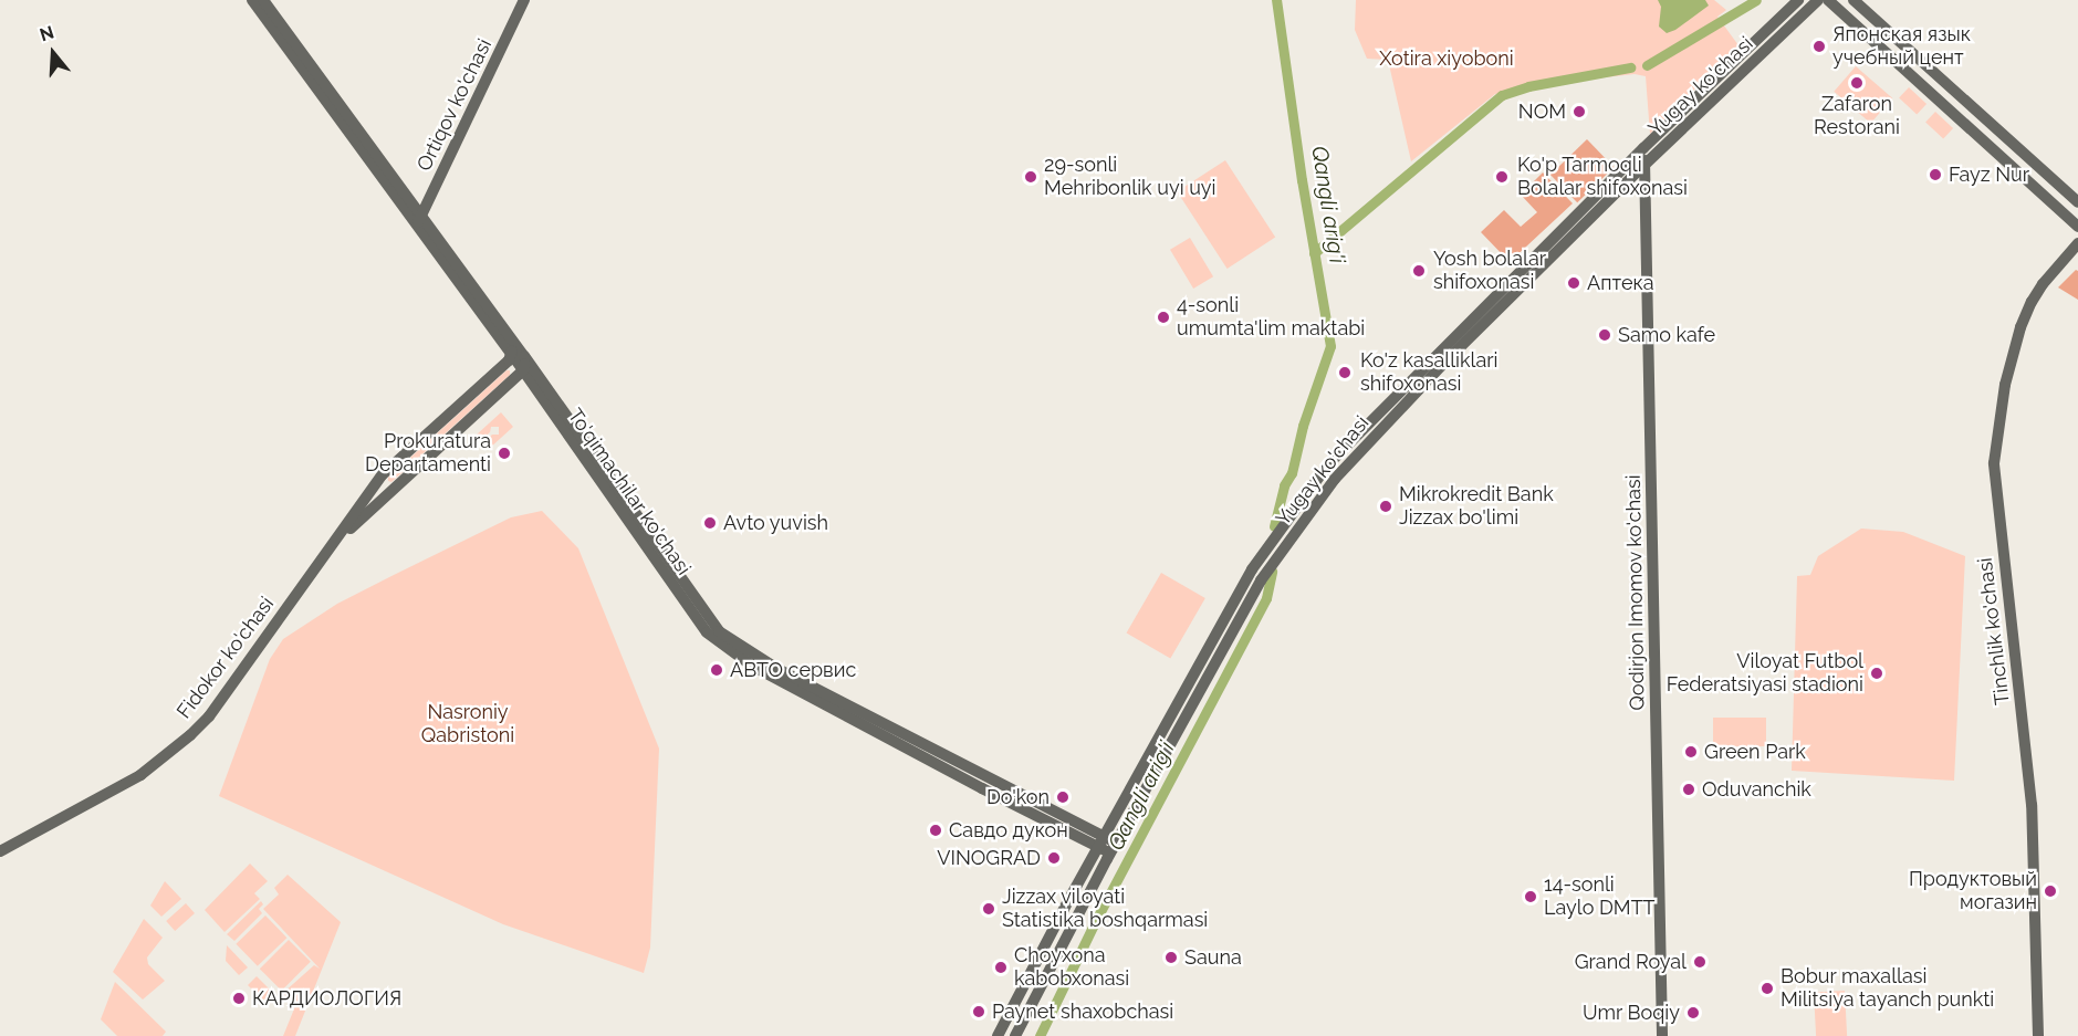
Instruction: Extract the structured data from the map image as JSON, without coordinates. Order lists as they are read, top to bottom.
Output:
{
  "streets": {
    "main road": [
      "Yugay ko'chasi",
      "Ortiqov ko'chasi",
      "To'qimachilar ko'chasi",
      "Qodirjon Imomov ko'chasi",
      "Tinchlik ko'chasi",
      "Fidokor ko'chasi"
    ]
  },
  "crossings": [
    ["Yugay ko'chasi", "To'qimachilar ko'chasi"],
    ["Yugay ko'chasi", "Qodirjon Imomov ko'chasi"],
    ["Ortiqov ko'chasi", "To'qimachilar ko'chasi"],
    ["To'qimachilar ko'chasi", "Fidokor ko'chasi"]
  ],
  "water": ["Qangli arig'i"],
  "parks": ["Xotira xiyoboni", "Nasroniy Qabristoni"],
  "places": [
    "Японская язык учебный цент",
    "Zafaron Restorani",
    "NOM",
    "Fayz Nur",
    "29-sonli Mehribonlik uyi uyi",
    "Ko'p Tarmoqli Bolalar shifoxonasi",
    "Yosh bolalar shifoxonasi",
    "Аптека",
    "4-sonli umumta'lim maktabi",
    "Samo kafe",
    "Ko'z kasalliklari shifoxonasi",
    "Prokuratura Departamenti",
    "Mikrokredit Bank Jizzax bo'limi",
    "Avto yuvish",
    "АВТО сервис",
    "Viloyat Futbol Federatsiyasi stadioni",
    "Green Park",
    "Oduvanchik",
    "Do'kon",
    "Cавдо дукон",
    "VINOGRAD",
    "Продуктовый могазин",
    "14-sonli Laylo DMTT",
    "Jizzax viloyati Statistika boshqarmasi",
    "Sauna",
    "Grand Royal",
    "Choyxona kabobxonasi",
    "Bobur maxallasi Militsiya tayanch punkti",
    "КАРДИОЛОГИЯ",
    "Paynet shaxobchasi",
    "Umr Boqiy"
  ],
  "north": "top"
}
